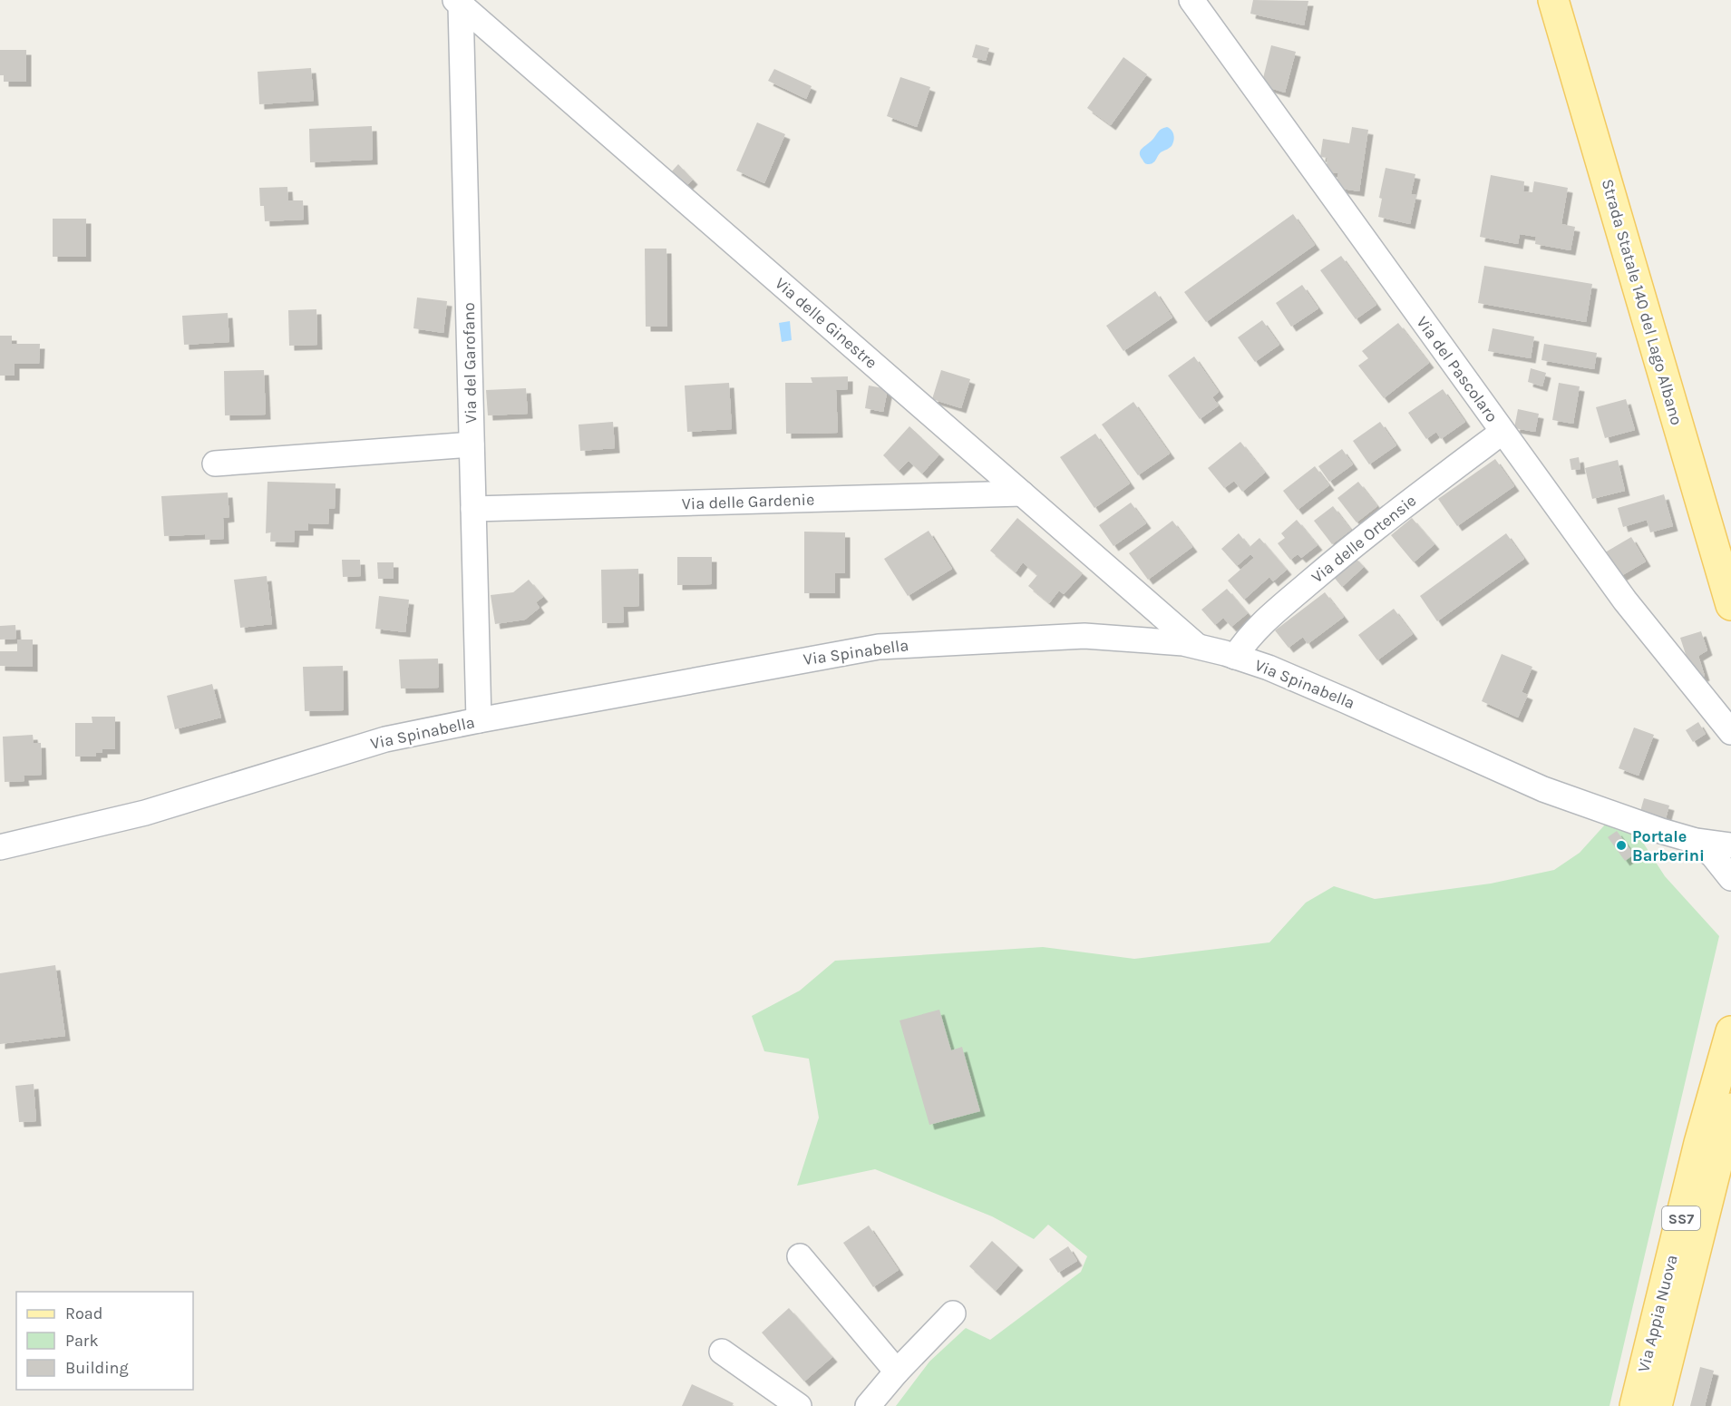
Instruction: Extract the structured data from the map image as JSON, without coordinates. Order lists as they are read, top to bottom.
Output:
{
  "streets": {
    "main road": ["Strada Statale 140 del Lago Albano", "SS7", "Via Appia Nuova"],
    "street": [
      "Via delle Ginestre",
      "Via del Garofano",
      "Via del Pascolaro",
      "Via delle Gardenie",
      "Via delle Ortensie",
      "Via Spinabella"
    ]
  },
  "crossings": [
    ["Via delle Ginestre", "Via del Garofano"],
    ["Via delle Ginestre", "Via delle Gardenie"],
    ["Via delle Ginestre", "Via Spinabella"],
    ["Via del Garofano", "Via delle Gardenie"],
    ["Via del Garofano", "Via Spinabella"],
    ["Via del Pascolaro", "Via delle Ortensie"],
    ["Via delle Ortensie", "Via Spinabella"]
  ],
  "places": ["Portale Barberini"],
  "legend": ["Road", "Park", "Building"]
}
